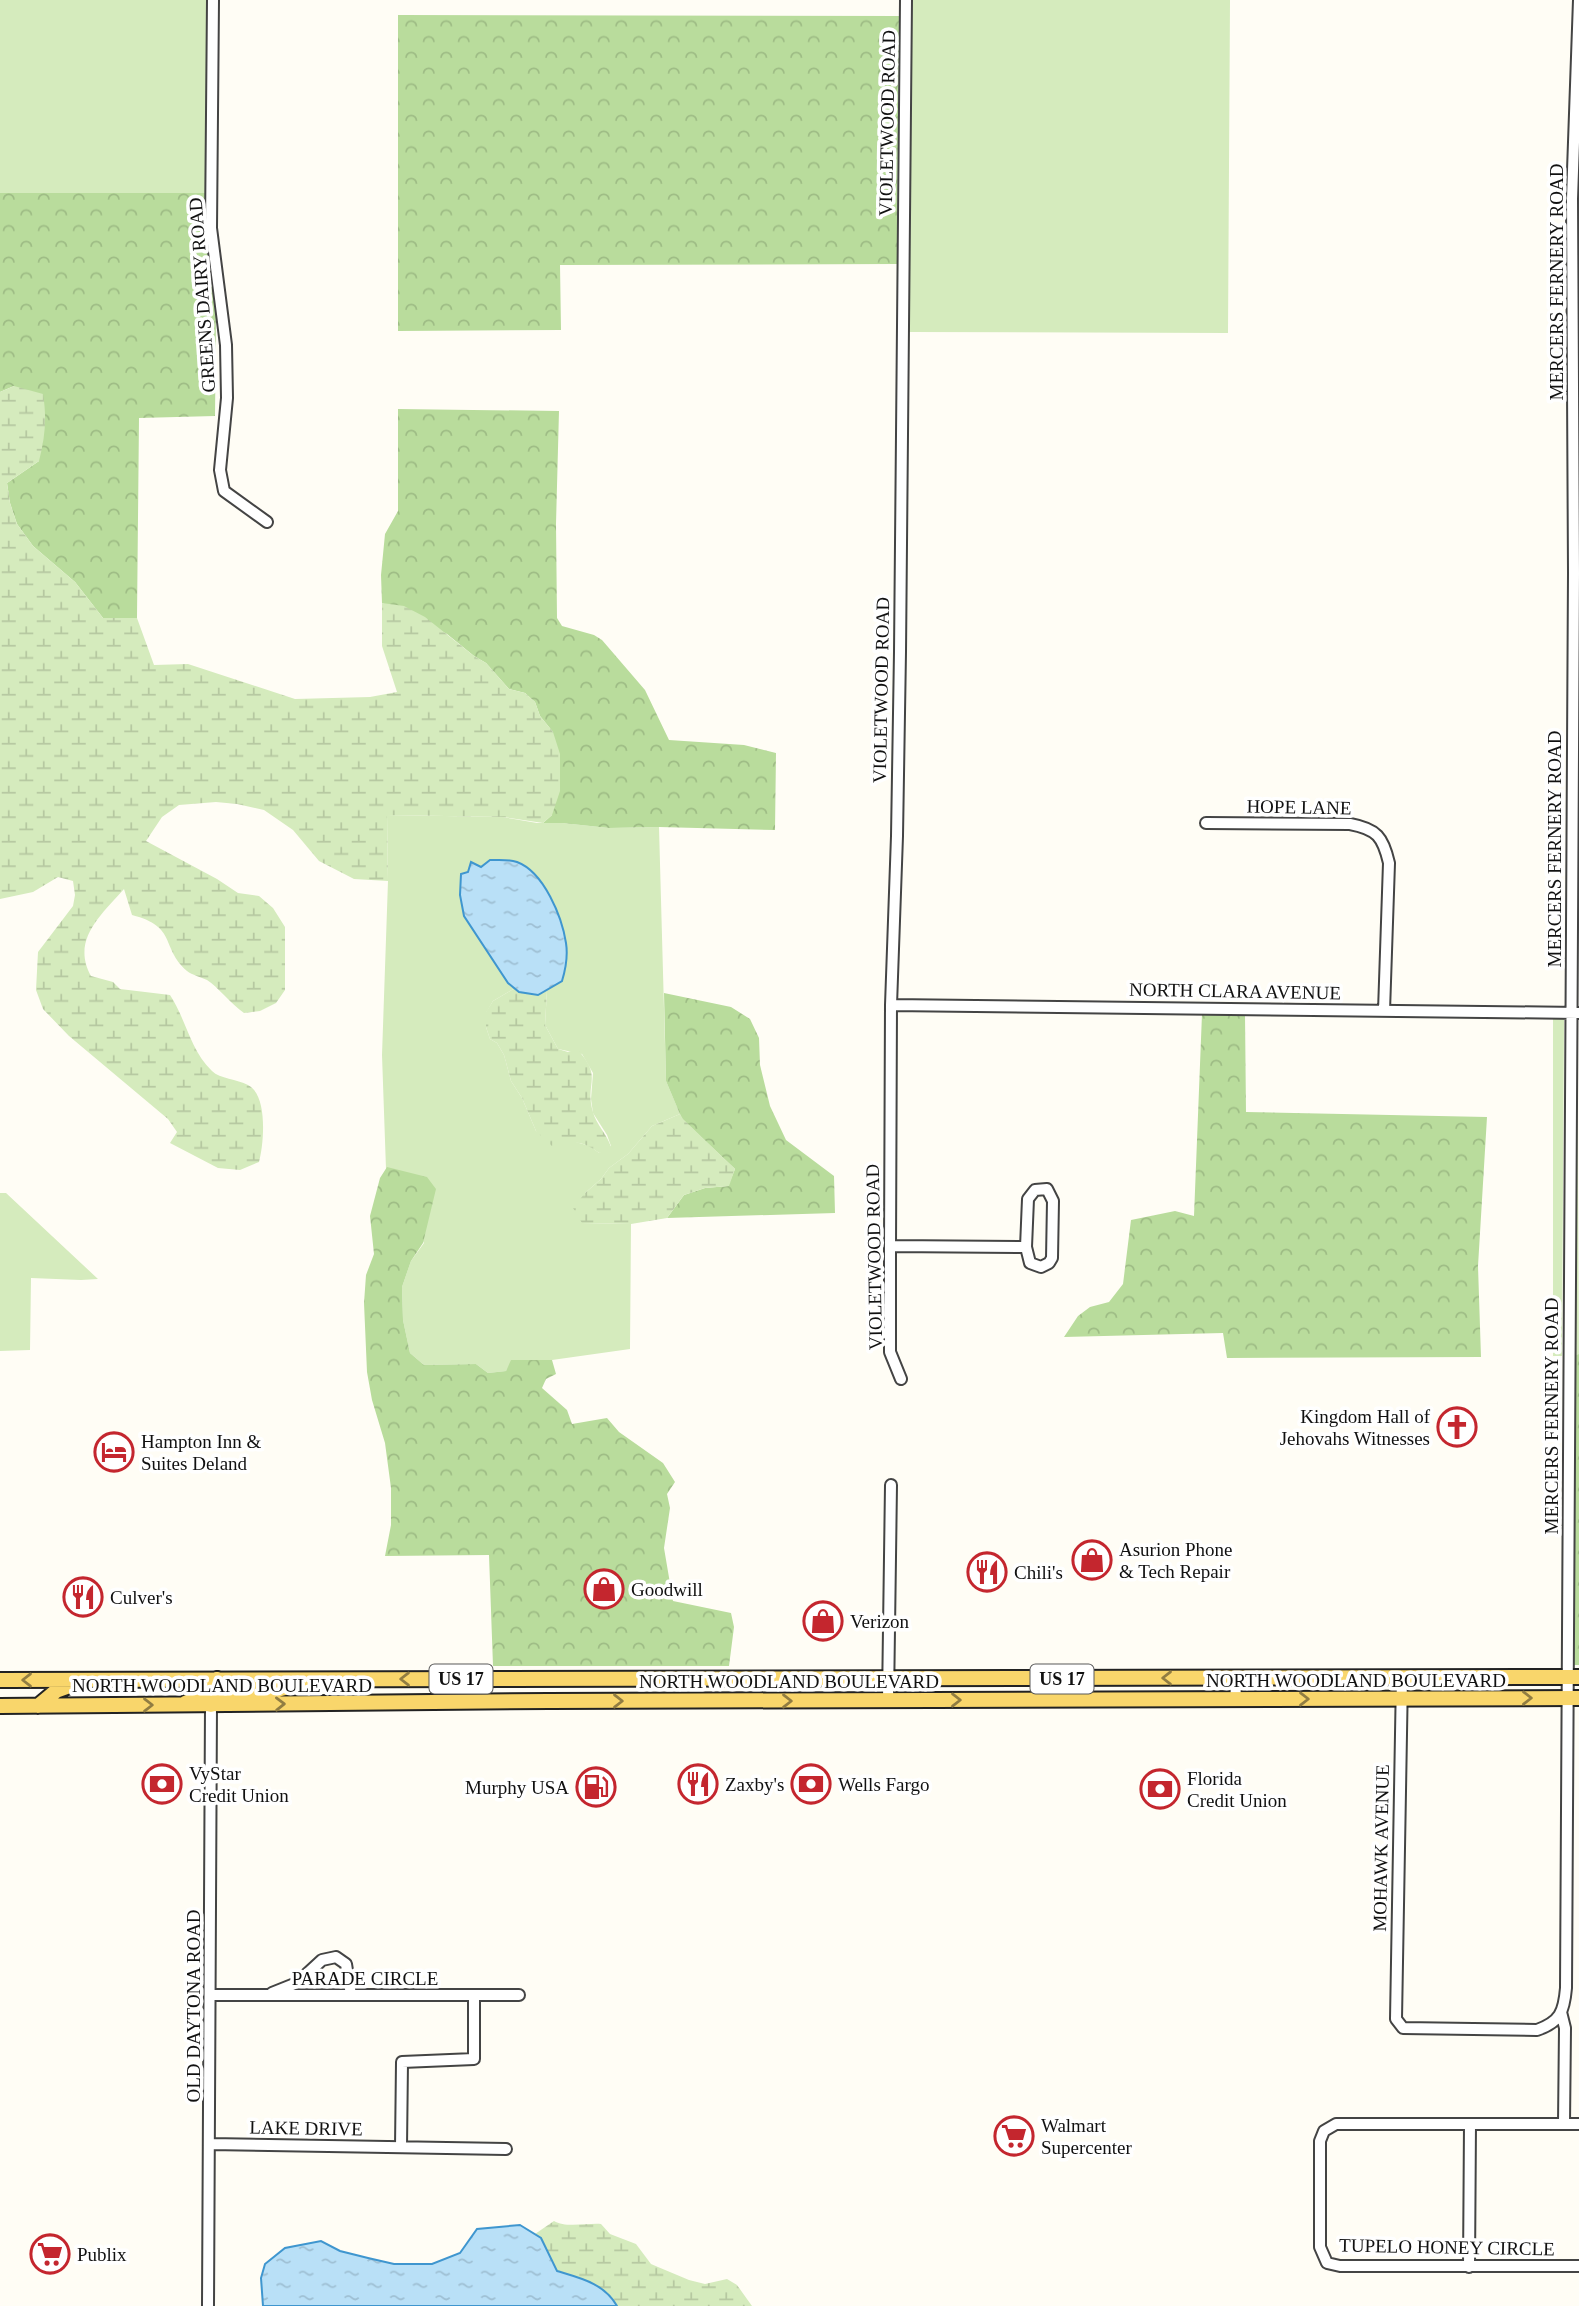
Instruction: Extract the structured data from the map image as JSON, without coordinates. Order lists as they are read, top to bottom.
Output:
{
  "streets": {
    "main road": ["US 17", "NORTH WOODLAND BOULEVARD"],
    "street": [
      "VIOLETWOOD ROAD",
      "MERCERS FERNERY ROAD",
      "GREENS DAIRY ROAD",
      "HOPE LANE",
      "NORTH CLARA AVENUE",
      "MOHAWK AVENUE",
      "PARADE CIRCLE",
      "OLD DAYTONA ROAD",
      "LAKE DRIVE",
      "TUPELO HONEY CIRCLE"
    ]
  },
  "crossings": [
    ["VIOLETWOOD ROAD", "NORTH CLARA AVENUE"],
    ["MERCERS FERNERY ROAD", "NORTH CLARA AVENUE"],
    ["MERCERS FERNERY ROAD", "NORTH WOODLAND BOULEVARD"],
    ["MERCERS FERNERY ROAD", "MOHAWK AVENUE"],
    ["HOPE LANE", "NORTH CLARA AVENUE"],
    ["NORTH WOODLAND BOULEVARD", "MOHAWK AVENUE"],
    ["NORTH WOODLAND BOULEVARD", "OLD DAYTONA ROAD"],
    ["PARADE CIRCLE", "OLD DAYTONA ROAD"],
    ["OLD DAYTONA ROAD", "LAKE DRIVE"]
  ],
  "places": {
    "church": ["Kingdom Hall of Jehovahs Witnesses"],
    "hotel": ["Hampton Inn & Suites Deland"],
    "shop": ["Asurion Phone & Tech Repair", "Goodwill", "Verizon"],
    "restaurant": ["Chili's", "Culver's", "Zaxby's"],
    "bank": ["VyStar Credit Union", "Wells Fargo", "Florida Credit Union"],
    "fuel station": ["Murphy USA"],
    "supermarket": ["Walmart Supercenter", "Publix"]
  }
}
